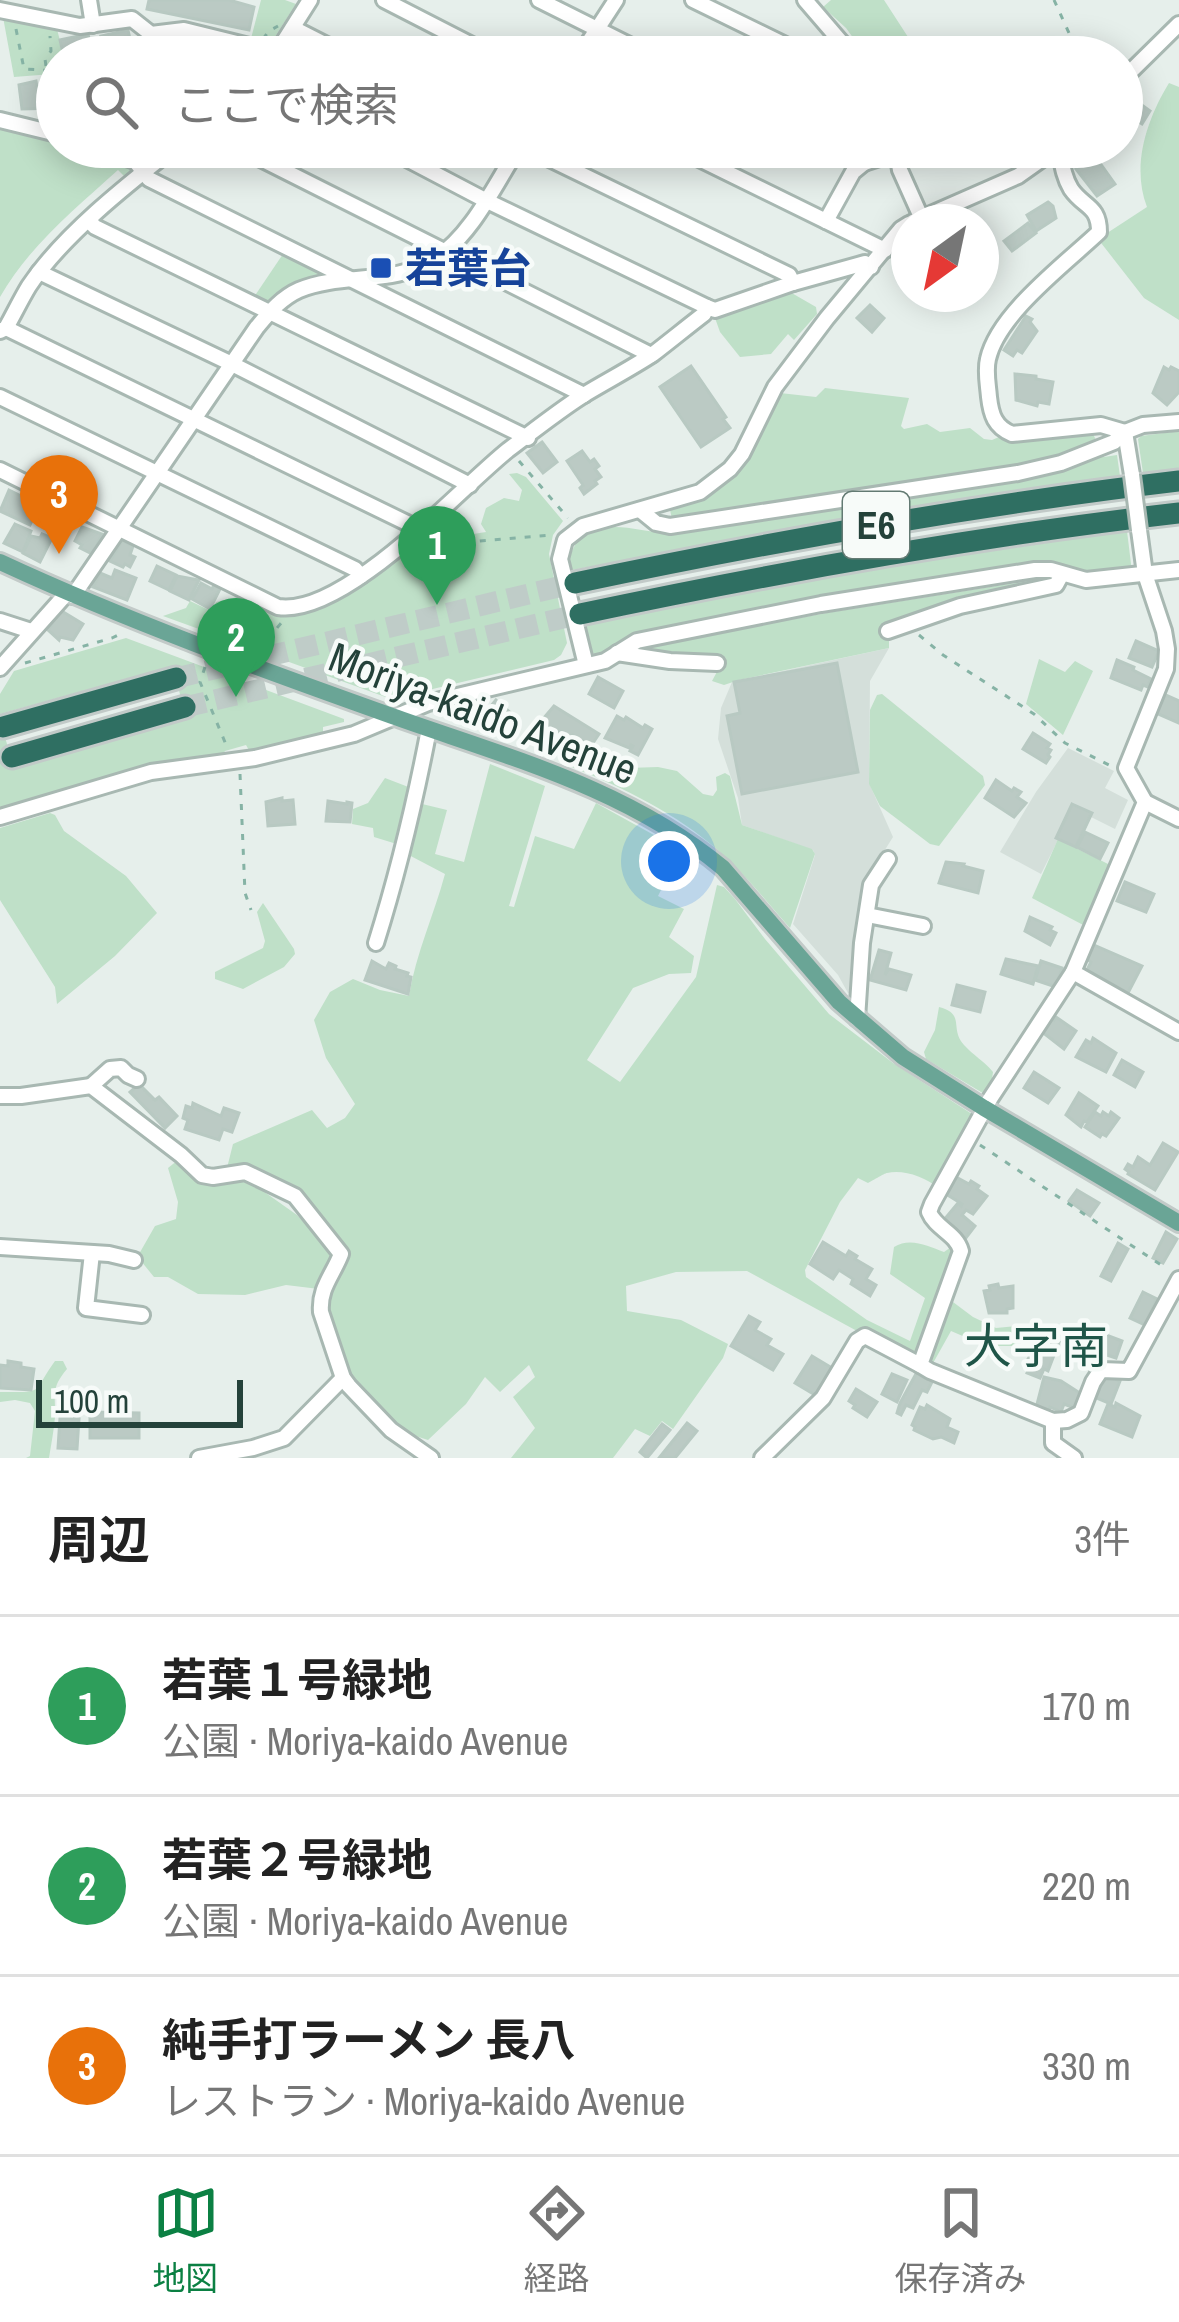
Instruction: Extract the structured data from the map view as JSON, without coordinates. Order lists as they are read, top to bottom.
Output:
{
  "streets": {
    "highway": ["E6"],
    "main road": ["Moriya-kaido Avenue"]
  },
  "districts": ["大字南"],
  "places": {
    "transit": ["若葉台"]
  },
  "scale_bar": "100 m",
  "north": "bottom left",
  "page": {
    "search": "ここで検索",
    "pins": ["3", "1", "2"],
    "scale": "100 m",
    "heading": ["周辺", "3件"],
    "list": [
      {
        "mark": "1",
        "name": "若葉１号緑地",
        "note": "公園 · Moriya-kaido Avenue",
        "value": "170 m"
      },
      {
        "mark": "2",
        "name": "若葉２号緑地",
        "note": "公園 · Moriya-kaido Avenue",
        "value": "220 m"
      },
      {
        "mark": "3",
        "name": "純手打ラーメン 長八",
        "note": "レストラン · Moriya-kaido Avenue",
        "value": "330 m"
      }
    ],
    "nav": ["地図", "経路", "保存済み"]
  }
}
